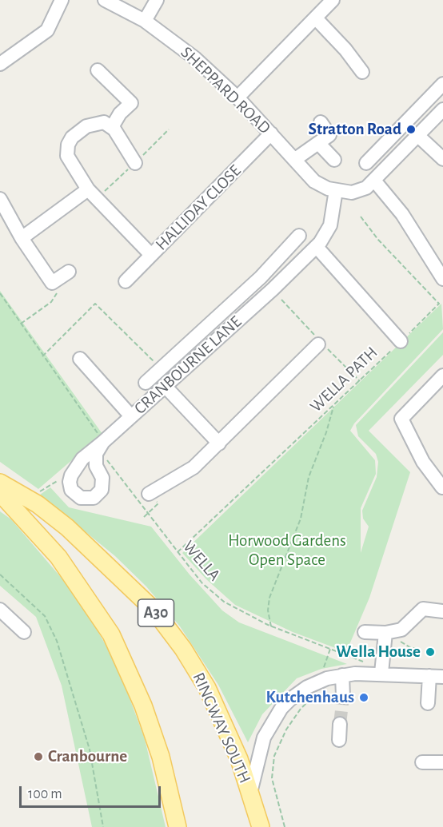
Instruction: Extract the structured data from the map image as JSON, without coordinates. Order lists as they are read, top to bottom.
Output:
{
  "streets": {
    "main road": ["A30", "RINGWAY SOUTH"],
    "street": ["SHEPPARD ROAD", "HALLIDAY CLOSE", "CRANBOURNE LANE"],
    "path": ["WELLA PATH", "WELLA"]
  },
  "crossings": [
    ["SHEPPARD ROAD", "HALLIDAY CLOSE"],
    ["SHEPPARD ROAD", "CRANBOURNE LANE"],
    ["WELLA PATH", "WELLA"]
  ],
  "parks": ["Horwood Gardens Open Space"],
  "places": [
    "Stratton Road",
    "Wella House",
    "Kutchenhaus",
    "Cranbourne"
  ],
  "scale_bar": "100 m"
}
